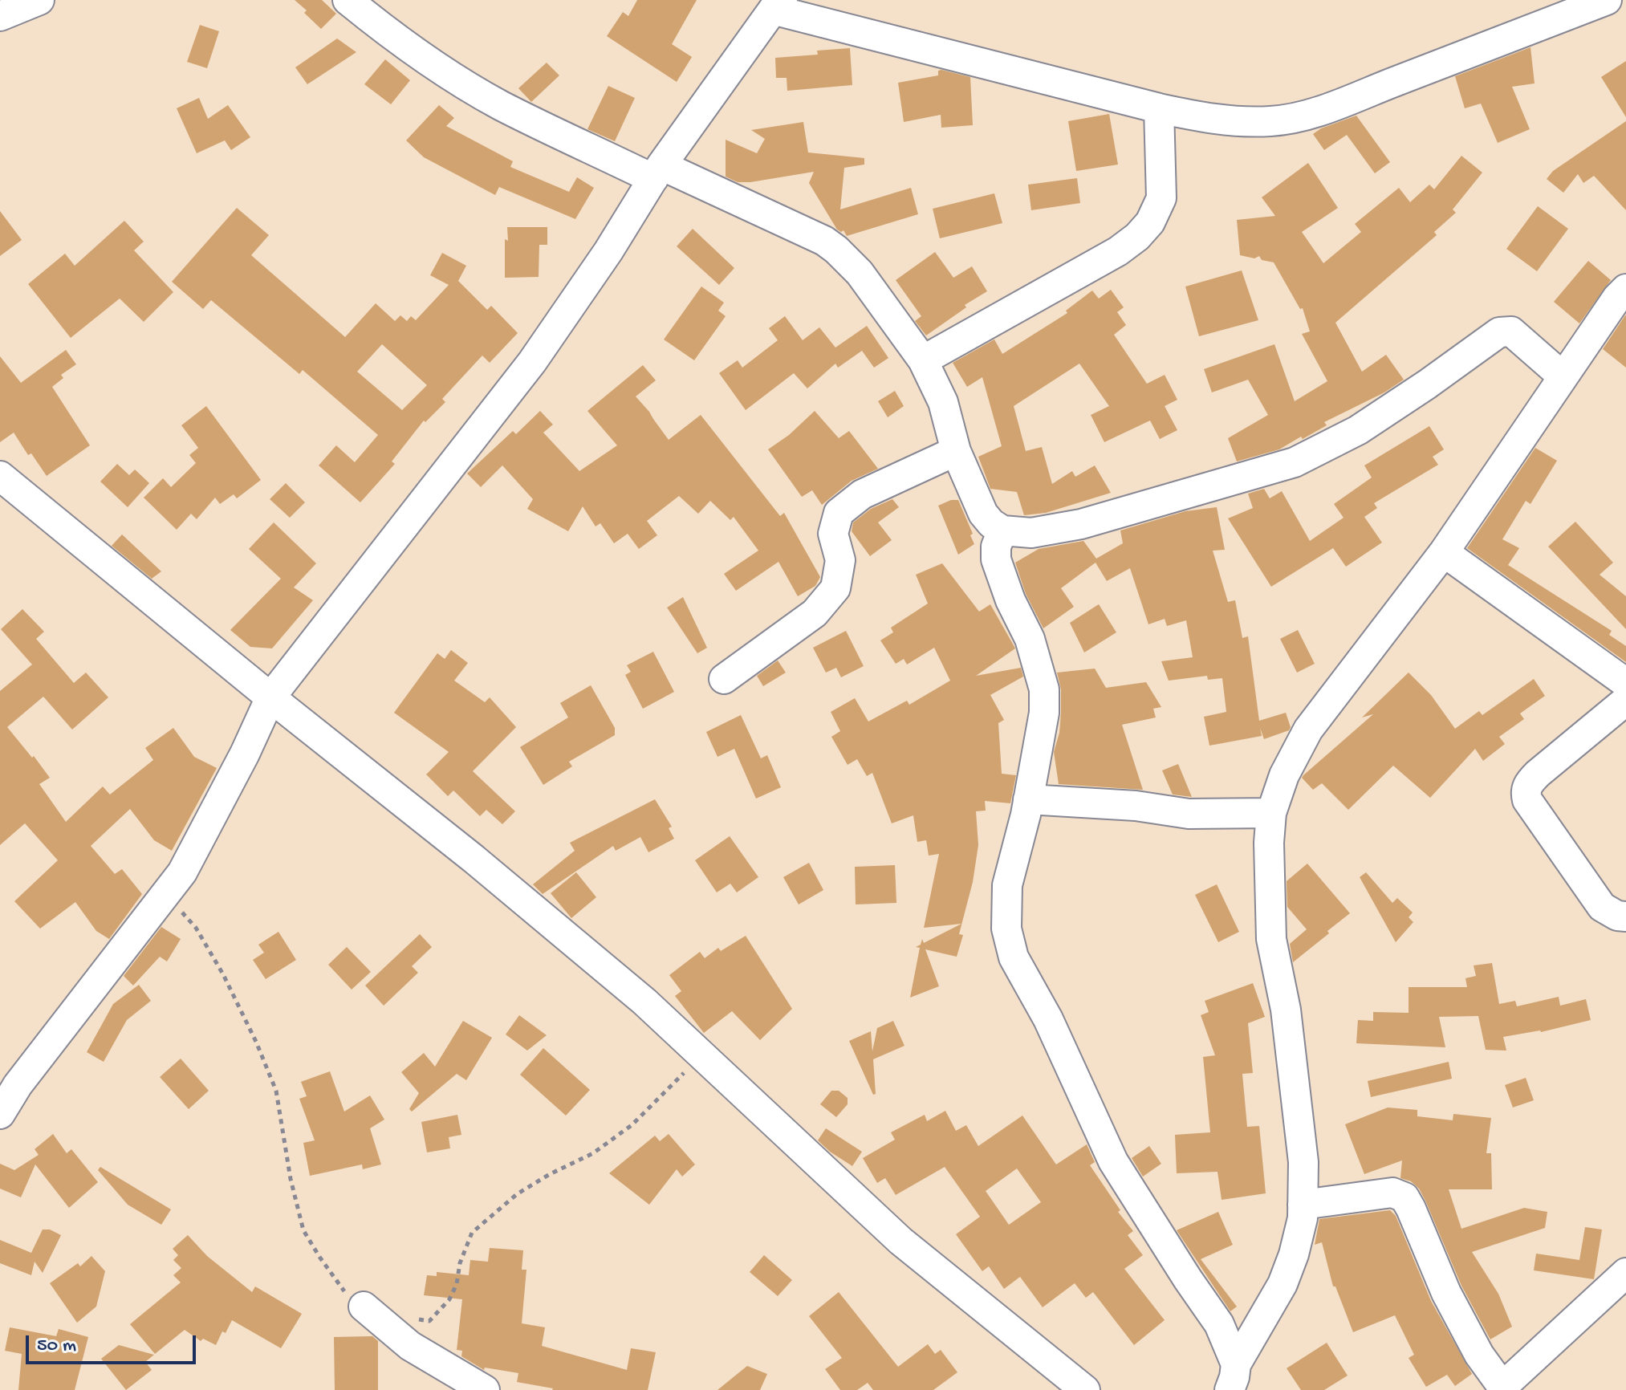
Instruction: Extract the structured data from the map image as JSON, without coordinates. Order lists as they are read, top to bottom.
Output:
{
  "scale_bar": "50 m"
}
